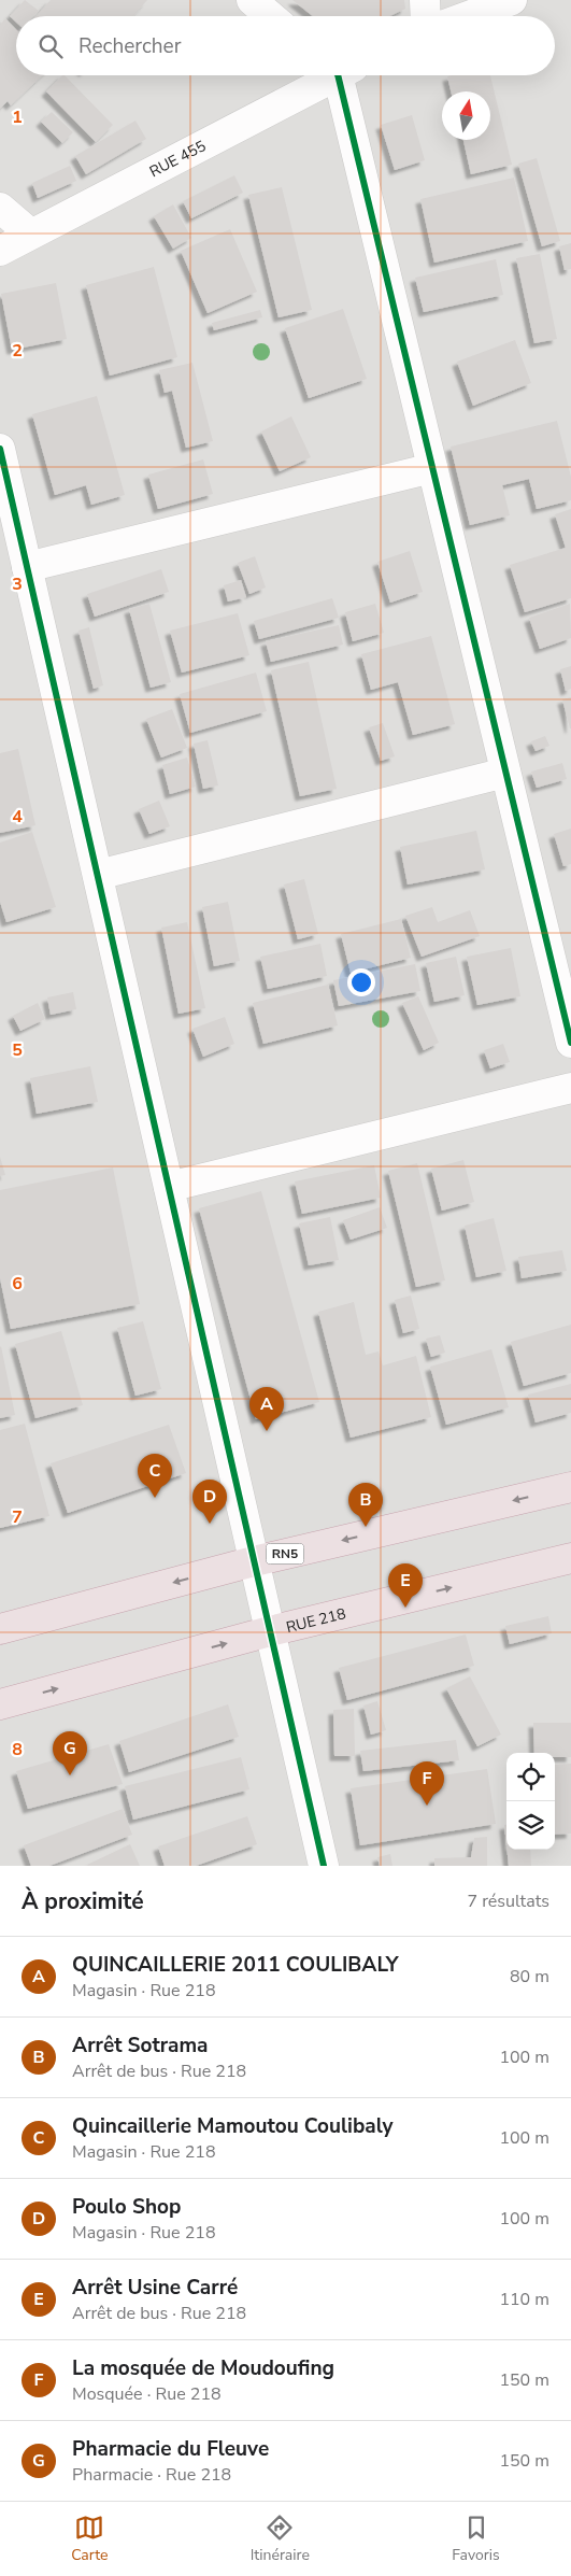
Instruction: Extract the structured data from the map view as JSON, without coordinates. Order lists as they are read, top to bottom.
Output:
{
  "streets": {
    "highway": ["RN5", "RUE 218"],
    "street": ["RUE 455"]
  },
  "north": "top",
  "page": {
    "search": "Rechercher",
    "pins": [
      "A",
      "C",
      "D",
      "B",
      "E",
      "G",
      "F"
    ],
    "heading": ["À proximité", "7 résultats"],
    "list": [
      {
        "mark": "A",
        "name": "QUINCAILLERIE 2011 COULIBALY",
        "note": "Magasin · Rue 218",
        "value": "80 m"
      },
      {
        "mark": "B",
        "name": "Arrêt Sotrama",
        "note": "Arrêt de bus · Rue 218",
        "value": "100 m"
      },
      {
        "mark": "C",
        "name": "Quincaillerie Mamoutou Coulibaly",
        "note": "Magasin · Rue 218",
        "value": "100 m"
      },
      {
        "mark": "D",
        "name": "Poulo Shop",
        "note": "Magasin · Rue 218",
        "value": "100 m"
      },
      {
        "mark": "E",
        "name": "Arrêt Usine Carré",
        "note": "Arrêt de bus · Rue 218",
        "value": "110 m"
      },
      {
        "mark": "F",
        "name": "La mosquée de Moudoufing",
        "note": "Mosquée · Rue 218",
        "value": "150 m"
      },
      {
        "mark": "G",
        "name": "Pharmacie du Fleuve",
        "note": "Pharmacie · Rue 218",
        "value": "150 m"
      }
    ],
    "nav": ["Carte", "Itinéraire", "Favoris"]
  },
  "grid": {
    "rows": [
      "1",
      "2",
      "3",
      "4",
      "5",
      "6",
      "7",
      "8"
    ]
  }
}
